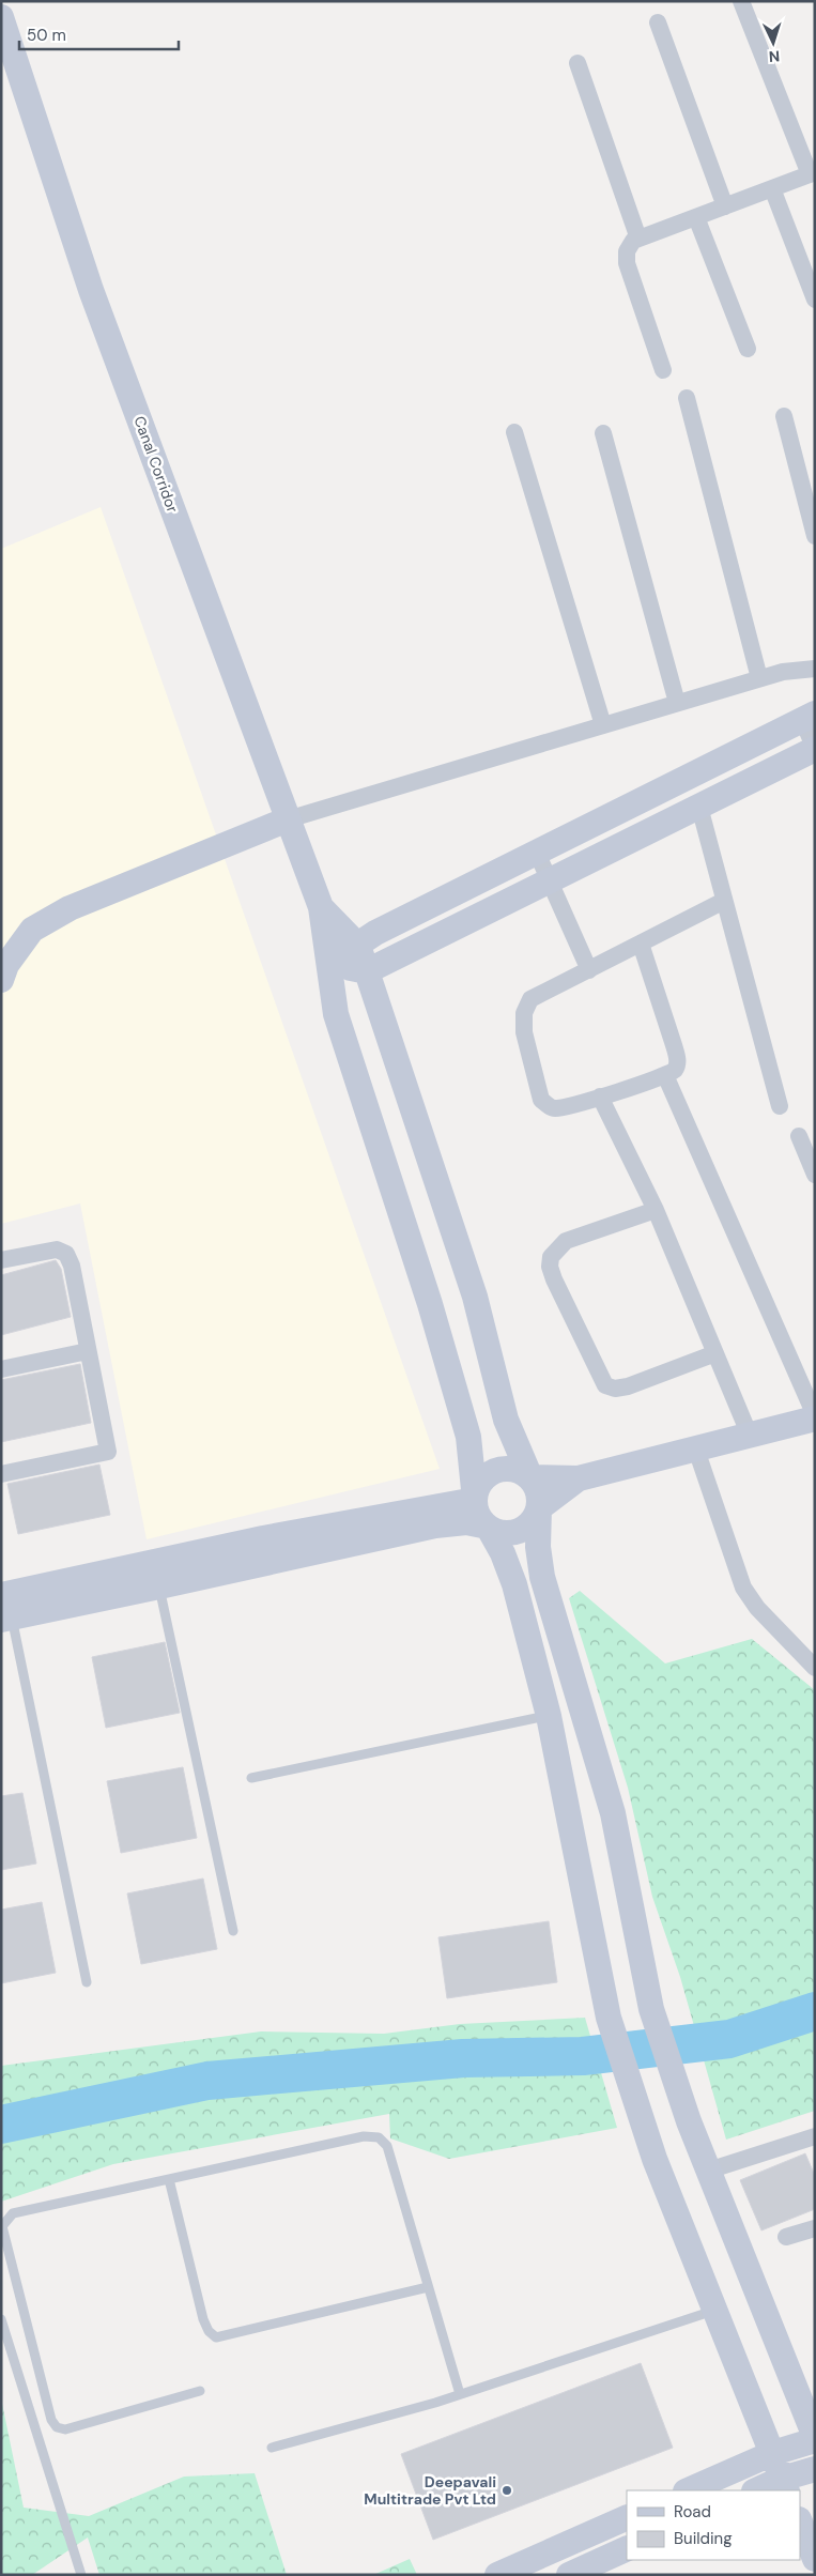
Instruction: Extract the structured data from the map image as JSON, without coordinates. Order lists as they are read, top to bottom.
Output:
{
  "streets": {
    "street": ["Canal Corridor"]
  },
  "places": ["Deepavali Multitrade Pvt Ltd"],
  "legend": ["Road", "Building"],
  "scale_bar": "50 m",
  "north": "bottom"
}
